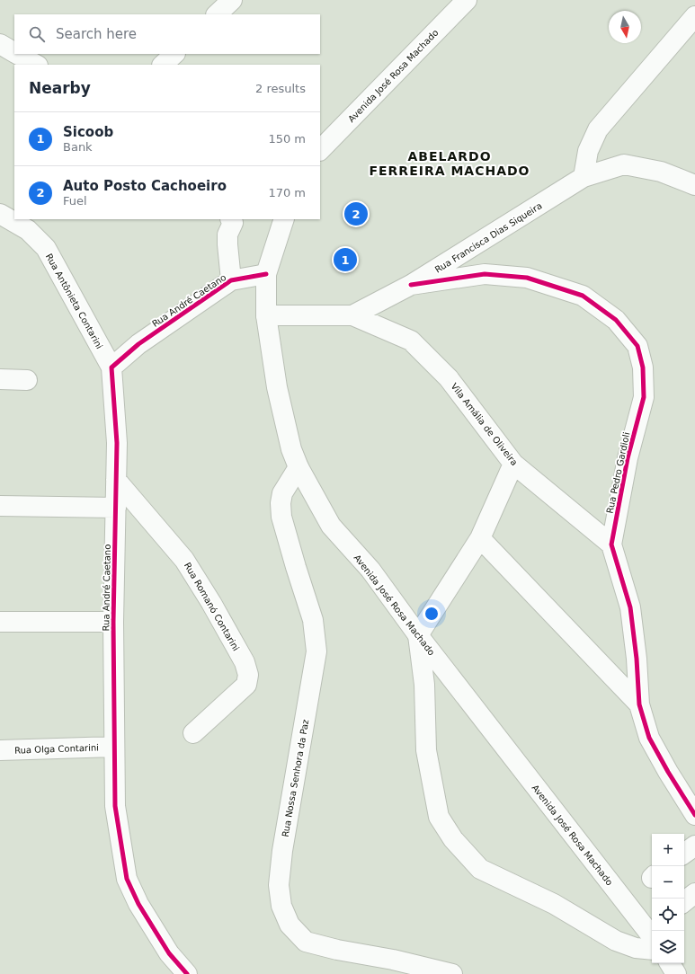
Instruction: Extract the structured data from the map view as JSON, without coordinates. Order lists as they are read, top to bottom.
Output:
{
  "streets": {
    "street": [
      "Avenida José Rosa Machado",
      "Rua Francisca Dias Siqueira",
      "Rua André Caetano",
      "Rua Antônieta Contarini",
      "Vila Amália de Oliveira",
      "Rua Pedro Gardioli",
      "Rua Romanó Contarini",
      "Rua Olga Contarini",
      "Rua Nossa Senhora da Paz"
    ]
  },
  "crossings": [
    ["Avenida José Rosa Machado", "Rua Francisca Dias Siqueira"],
    ["Avenida José Rosa Machado", "Rua André Caetano"],
    ["Avenida José Rosa Machado", "Rua Nossa Senhora da Paz"],
    ["Rua Francisca Dias Siqueira", "Vila Amália de Oliveira"],
    ["Rua Francisca Dias Siqueira", "Rua Pedro Gardioli"],
    ["Rua André Caetano", "Rua Antônieta Contarini"],
    ["Rua André Caetano", "Rua Romanó Contarini"],
    ["Rua André Caetano", "Rua Olga Contarini"],
    ["Vila Amália de Oliveira", "Rua Pedro Gardioli"]
  ],
  "districts": ["ABELARDO FERREIRA MACHADO"],
  "north": "bottom",
  "page": {
    "search": "Search here",
    "heading": ["Nearby", "2 results"],
    "list": [
      {
        "mark": "1",
        "name": "Sicoob",
        "note": "Bank",
        "value": "150 m"
      },
      {
        "mark": "2",
        "name": "Auto Posto Cachoeiro",
        "note": "Fuel",
        "value": "170 m"
      }
    ],
    "pins": ["2", "1"],
    "map_buttons": ["+", "−"]
  }
}
